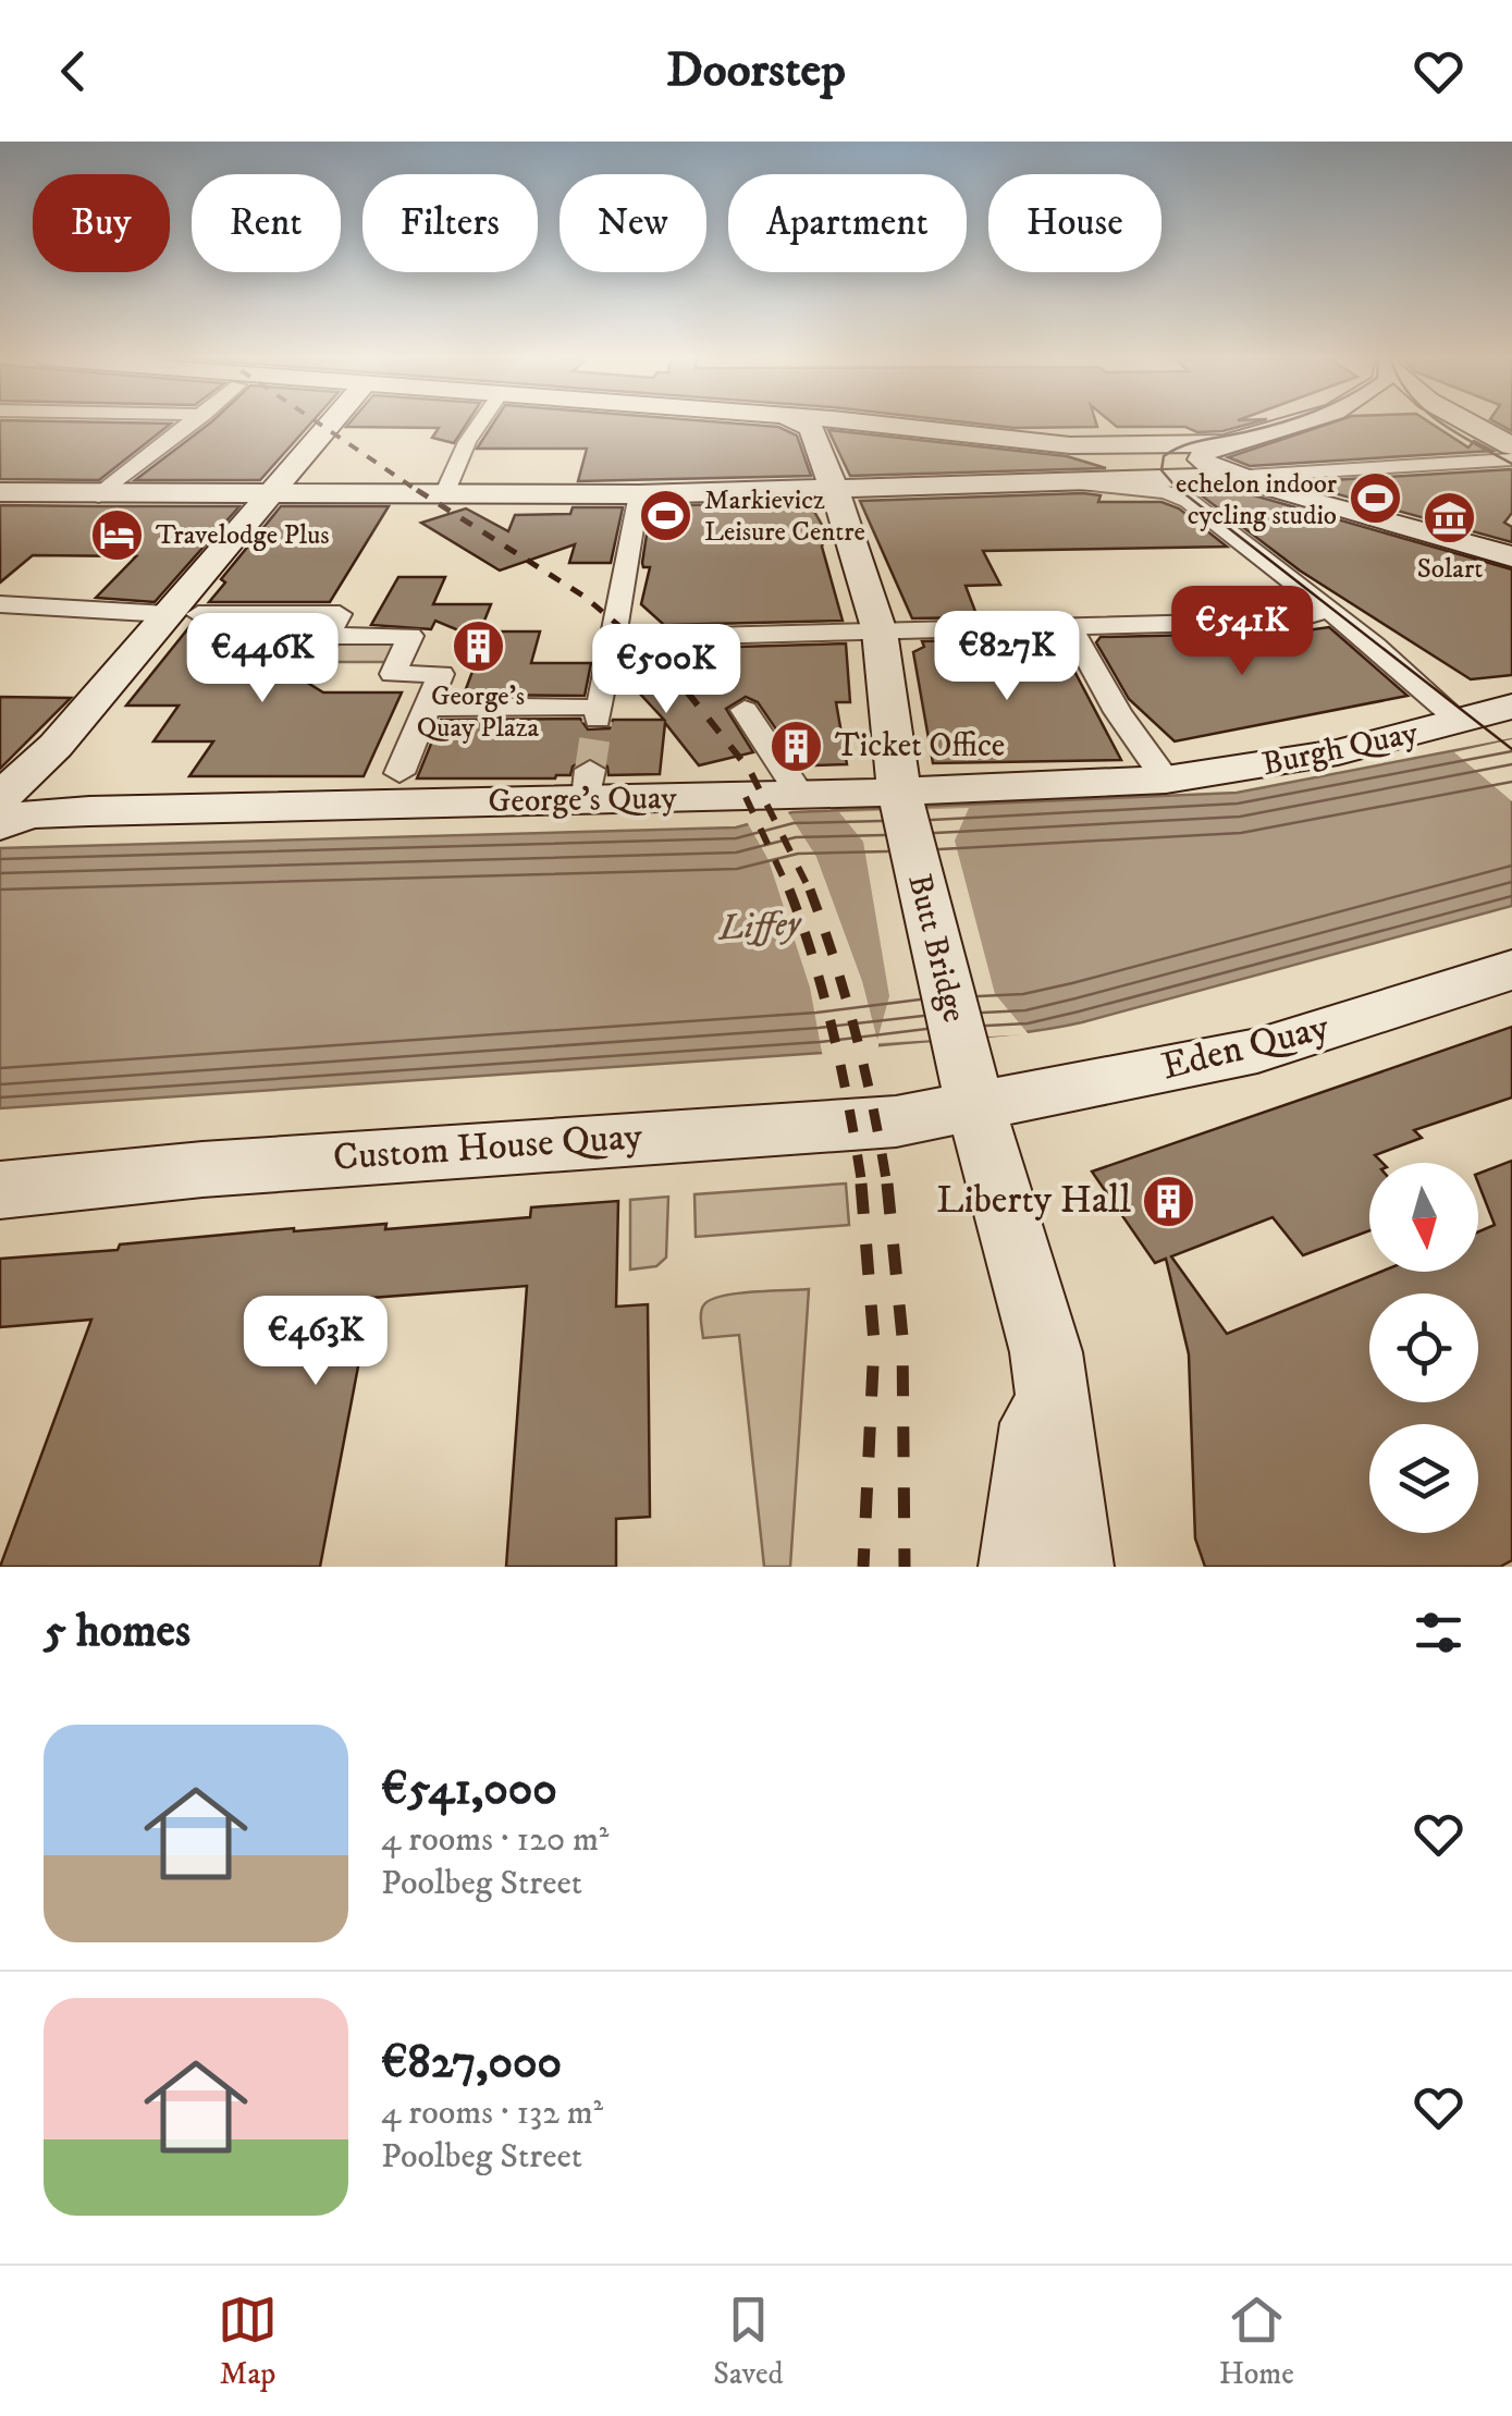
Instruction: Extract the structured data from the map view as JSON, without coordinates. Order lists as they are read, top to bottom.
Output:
{
  "streets": {
    "main road": [
      "Burgh Quay",
      "George's Quay",
      "Butt Bridge",
      "Eden Quay",
      "Custom House Quay"
    ]
  },
  "crossings": [
    ["Burgh Quay", "George's Quay"],
    ["George's Quay", "Butt Bridge"],
    ["Butt Bridge", "Eden Quay"],
    ["Butt Bridge", "Custom House Quay"],
    ["Eden Quay", "Custom House Quay"]
  ],
  "water": ["Liffey"],
  "places": {
    "sports": ["echelon indoor cycling studio", "Markievicz Leisure Centre"],
    "museum": ["Solart"],
    "hotel": ["Travelodge Plus"],
    "building": ["George's Quay Plaza", "Ticket Office", "Liberty Hall"]
  },
  "north": "bottom",
  "page": {
    "header": "Doorstep",
    "chip": [
      "Buy",
      "Rent",
      "Filters",
      "New",
      "Apartment",
      "House"
    ],
    "price": [
      "€541K",
      "€827K",
      "€446K",
      "€500K",
      "€463K"
    ],
    "heading": "5 homes",
    "list": [
      {
        "name": "€541,000",
        "note": "4 rooms · 120 m² · Poolbeg Street"
      },
      {
        "name": "€827,000",
        "note": "4 rooms · 132 m² · Poolbeg Street"
      }
    ],
    "tabs": ["Map", "Saved", "Home"]
  }
}
